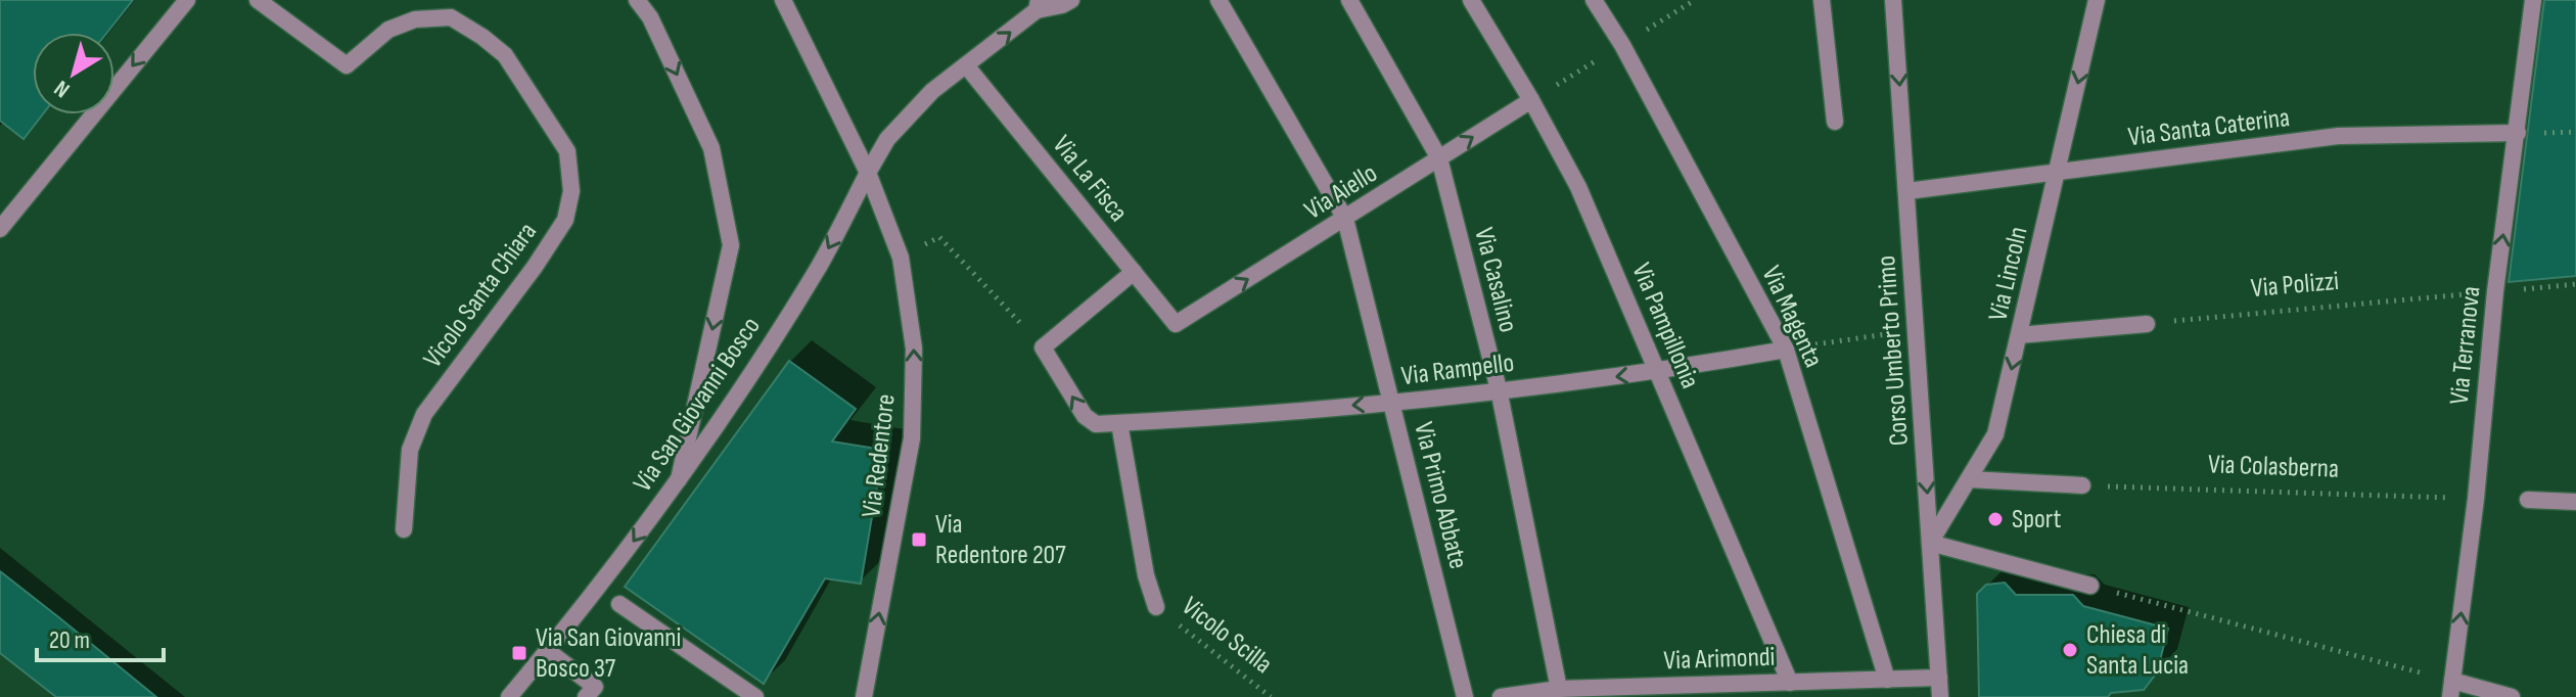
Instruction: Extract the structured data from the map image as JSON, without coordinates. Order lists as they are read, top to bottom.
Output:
{
  "streets": {
    "street": [
      "Via Santa Caterina",
      "Via La Fisca",
      "Via Aiello",
      "Via Lincoln",
      "Via Casalino",
      "Vicolo Santa Chiara",
      "Via Magenta",
      "Via Pampillonia",
      "Via Terranova",
      "Corso Umberto Primo",
      "Via Rampello",
      "Via San Giovanni Bosco",
      "Via Redentore",
      "Via Primo Abbate",
      "Via Arimondi"
    ],
    "path": ["Via Polizzi", "Via Colasberna", "Vicolo Scilla"]
  },
  "crossings": [
    ["Via Santa Caterina", "Via Lincoln"],
    ["Via Santa Caterina", "Via Terranova"],
    ["Via Santa Caterina", "Corso Umberto Primo"],
    ["Via La Fisca", "Via Aiello"],
    ["Via La Fisca", "Via San Giovanni Bosco"],
    ["Via Aiello", "Via Casalino"],
    ["Via Aiello", "Via Pampillonia"],
    ["Via Aiello", "Via Primo Abbate"],
    ["Via Lincoln", "Corso Umberto Primo"],
    ["Via Casalino", "Via Rampello"],
    ["Via Casalino", "Via Arimondi"],
    ["Via Polizzi", "Via Terranova"],
    ["Via Magenta", "Via Rampello"],
    ["Via Magenta", "Via Arimondi"],
    ["Via Pampillonia", "Via Rampello"],
    ["Via Pampillonia", "Via Arimondi"],
    ["Via Terranova", "Via Colasberna"],
    ["Corso Umberto Primo", "Via Arimondi"],
    ["Via Rampello", "Via Primo Abbate"],
    ["Via San Giovanni Bosco", "Via Redentore"]
  ],
  "one_way": [
    "Via Aiello",
    "Via Lincoln",
    "Via Terranova",
    "Corso Umberto Primo",
    "Via Rampello",
    "Via Redentore"
  ],
  "places": {
    "other": ["Sport", "Chiesa di Santa Lucia"],
    "transit": ["Via Redentore 207", "Via San Giovanni Bosco 37"]
  },
  "scale_bar": "20 m",
  "north": "bottom left"
}
